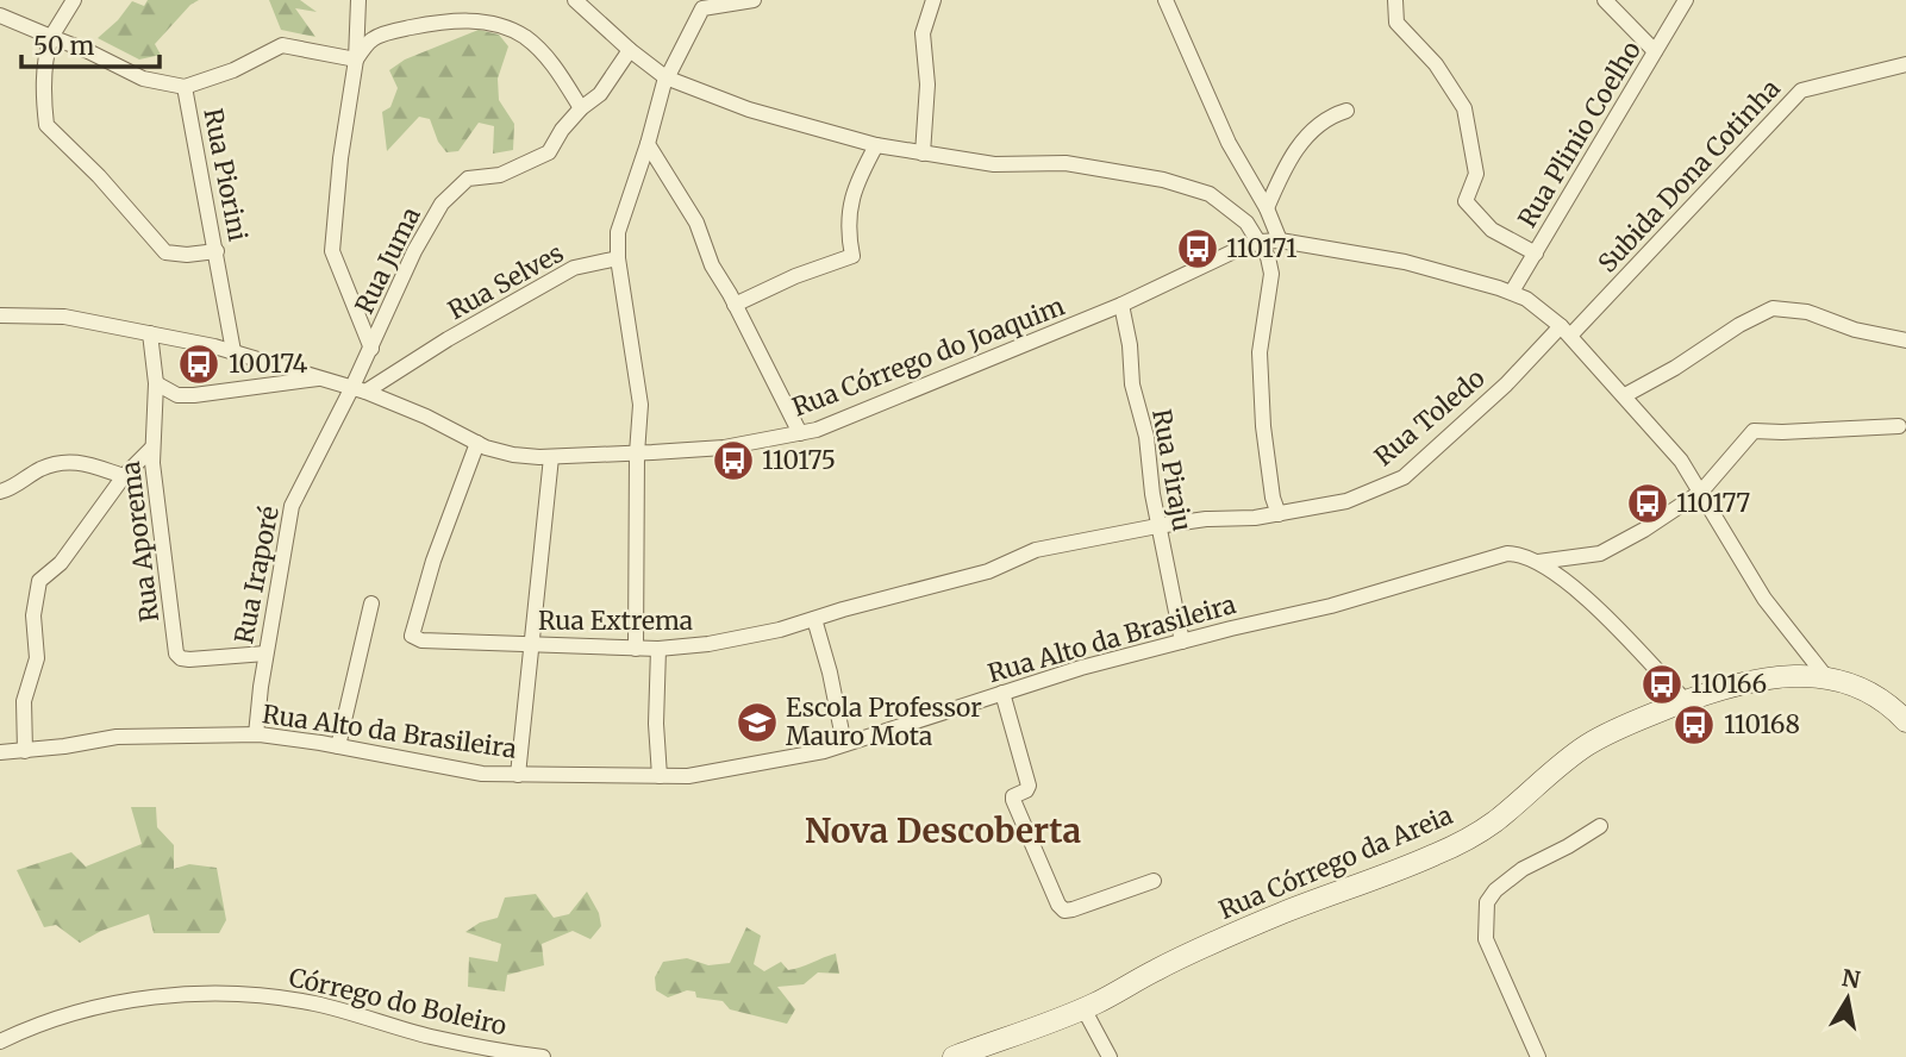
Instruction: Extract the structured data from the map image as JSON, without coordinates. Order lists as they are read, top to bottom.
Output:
{
  "streets": {
    "street": [
      "Rua Plinio Coelho",
      "Rua Piorini",
      "Subida Dona Cotinha",
      "Rua Juma",
      "Rua Selves",
      "Rua Córrego do Joaquim",
      "Rua Toledo",
      "Rua Piraju",
      "Rua Aporema",
      "Rua Iraporé",
      "Rua Extrema",
      "Rua Alto da Brasileira",
      "Rua Córrego da Areia",
      "Córrego do Boleiro"
    ]
  },
  "crossings": [
    ["Rua Plinio Coelho", "Rua Córrego do Joaquim"],
    ["Rua Piorini", "Rua Córrego do Joaquim"],
    ["Subida Dona Cotinha", "Rua Córrego do Joaquim"],
    ["Subida Dona Cotinha", "Rua Toledo"],
    ["Rua Juma", "Rua Selves"],
    ["Rua Juma", "Rua Córrego do Joaquim"],
    ["Rua Juma", "Rua Iraporé"],
    ["Rua Selves", "Rua Córrego do Joaquim"],
    ["Rua Selves", "Rua Iraporé"],
    ["Rua Córrego do Joaquim", "Rua Toledo"],
    ["Rua Córrego do Joaquim", "Rua Piraju"],
    ["Rua Córrego do Joaquim", "Rua Aporema"],
    ["Rua Córrego do Joaquim", "Rua Iraporé"],
    ["Rua Córrego do Joaquim", "Rua Extrema"],
    ["Rua Córrego do Joaquim", "Rua Córrego da Areia"],
    ["Rua Toledo", "Rua Piraju"],
    ["Rua Toledo", "Rua Extrema"],
    ["Rua Piraju", "Rua Extrema"],
    ["Rua Piraju", "Rua Alto da Brasileira"],
    ["Rua Aporema", "Rua Iraporé"],
    ["Rua Iraporé", "Rua Alto da Brasileira"],
    ["Rua Alto da Brasileira", "Rua Córrego da Areia"]
  ],
  "districts": ["Nova Descoberta"],
  "places": {
    "bus stop": [
      "110171",
      "100174",
      "110175",
      "110177",
      "110166",
      "110168"
    ],
    "school or university": ["Escola Professor Mauro Mota"]
  },
  "scale_bar": "50 m",
  "north": "top"
}
